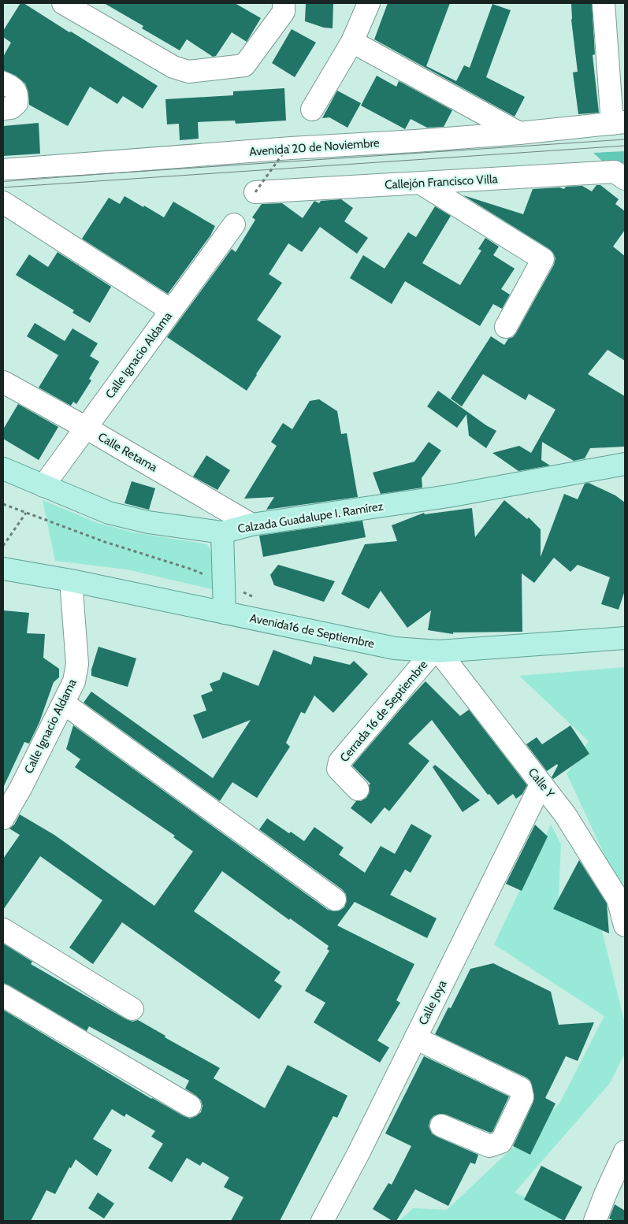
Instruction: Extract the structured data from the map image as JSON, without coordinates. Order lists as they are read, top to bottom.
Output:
{
  "streets": {
    "main road": ["Calzada Guadalupe I. Ramírez", "Avenida16 de Septiembre"],
    "street": [
      "Avenida 20 de Noviembre",
      "Callejón Francisco Villa",
      "Calle Ignacio Aldama",
      "Calle Retama",
      "Cerrada 16 de Septiembre",
      "Calle Y",
      "Calle Joya"
    ]
  },
  "crossings": [
    ["Calle Ignacio Aldama", "Calle Retama"],
    ["Calle Ignacio Aldama", "Calzada Guadalupe I. Ramírez"],
    ["Calle Ignacio Aldama", "Avenida16 de Septiembre"],
    ["Calle Retama", "Calzada Guadalupe I. Ramírez"],
    ["Avenida16 de Septiembre", "Cerrada 16 de Septiembre"],
    ["Avenida16 de Septiembre", "Calle Y"],
    ["Cerrada 16 de Septiembre", "Calle Y"],
    ["Calle Y", "Calle Joya"]
  ]
}
